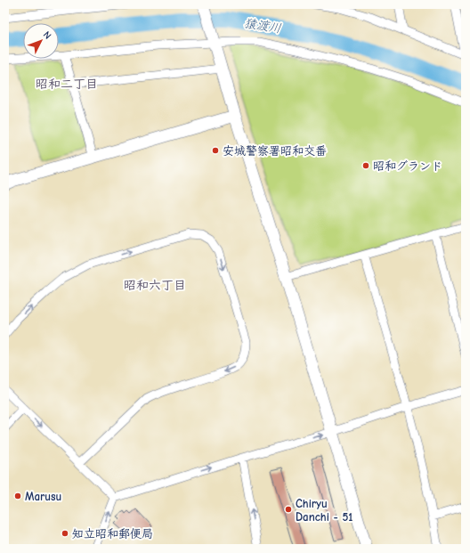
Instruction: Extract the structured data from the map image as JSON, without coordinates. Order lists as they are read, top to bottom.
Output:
{
  "districts": ["昭和二丁目", "昭和六丁目"],
  "water": ["猿渡川"],
  "places": [
    "安城警察署昭和交番",
    "昭和グランド",
    "Marusu",
    "Chiryu Danchi - 51",
    "知立昭和郵便局"
  ],
  "north": "top right"
}
